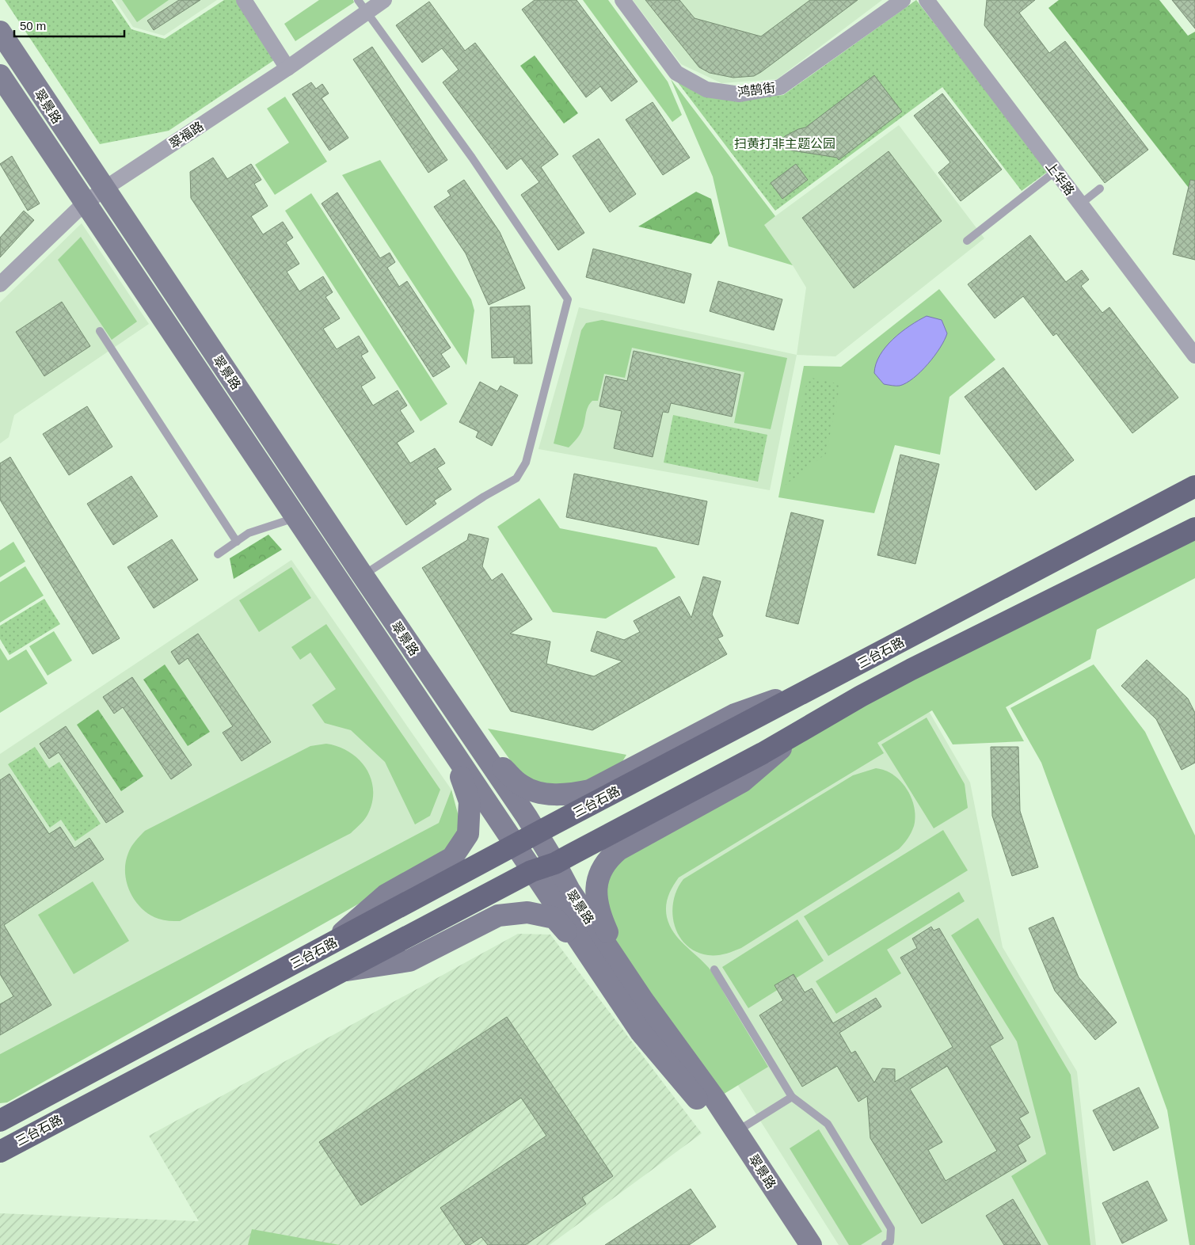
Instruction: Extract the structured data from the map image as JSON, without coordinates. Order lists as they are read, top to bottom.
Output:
{
  "streets": {
    "main road": ["翠景路", "三台石路"],
    "street": ["鸿鹄街", "翠福路", "上华路"]
  },
  "crossings": [
    ["翠景路", "翠福路"],
    ["翠景路", "三台石路"]
  ],
  "parks": ["扫黄打非主题公园"],
  "scale_bar": "50 m"
}
